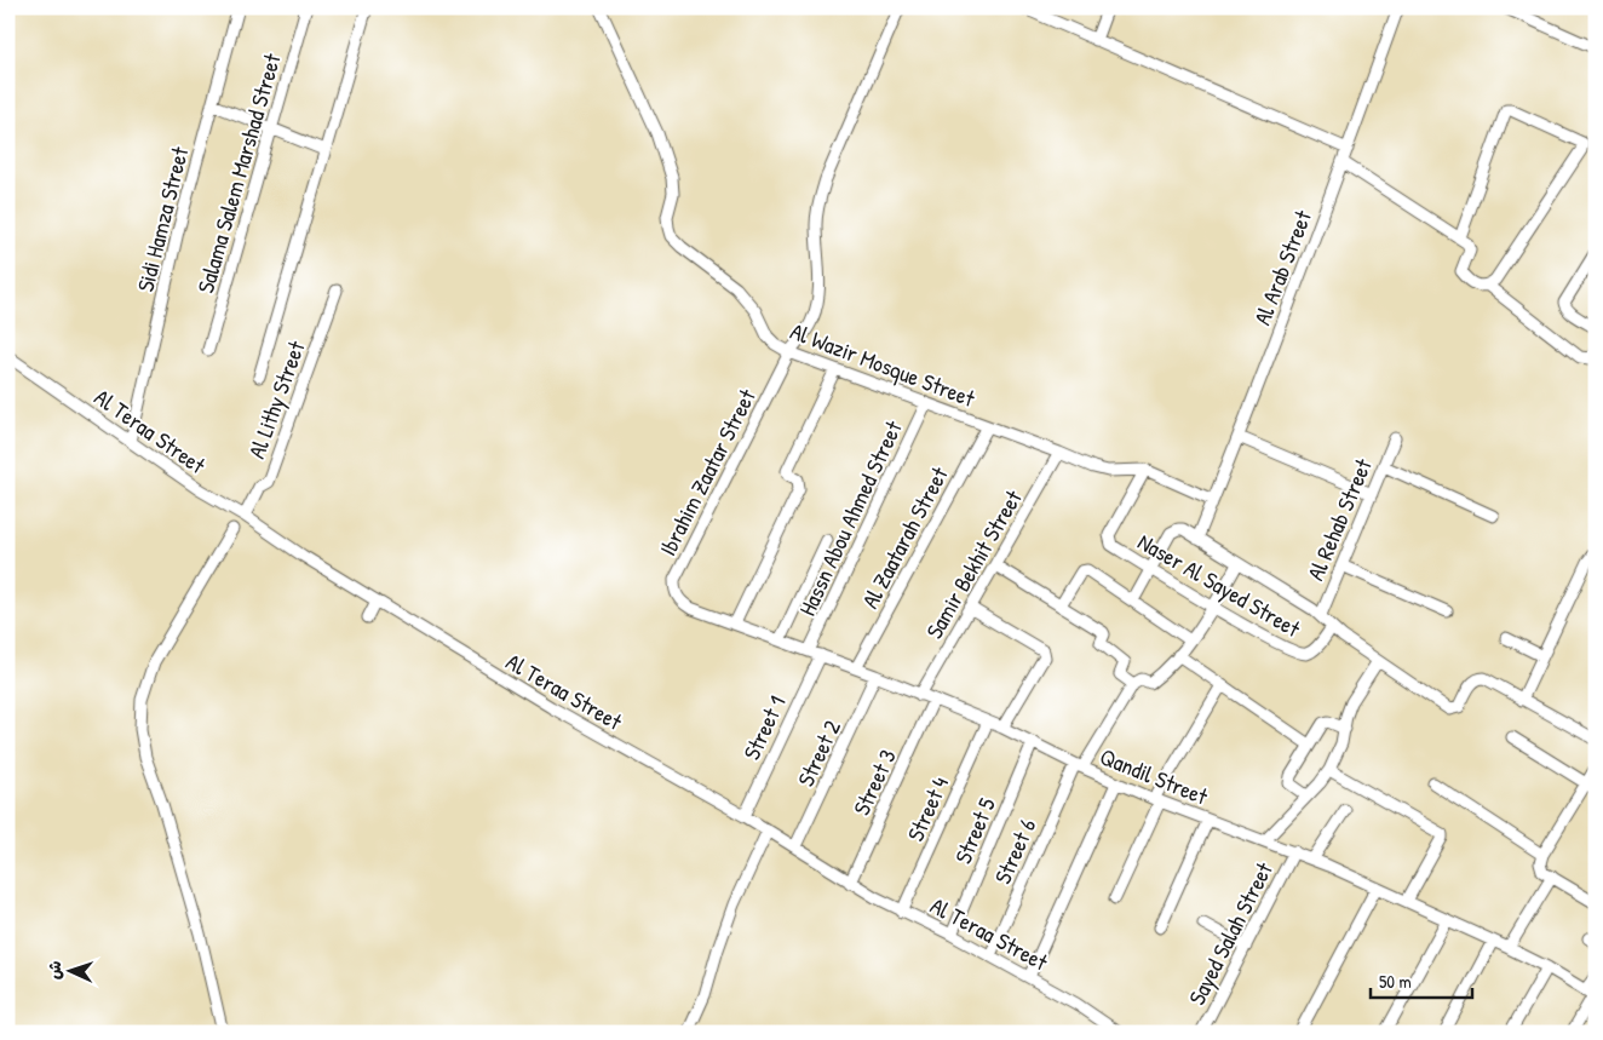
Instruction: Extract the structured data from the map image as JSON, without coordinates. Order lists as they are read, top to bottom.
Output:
{
  "streets": {
    "street": [
      "Salama Salem Marshad Street",
      "Sidi Hamza Street",
      "Al Arab Street",
      "Al Wazir Mosque Street",
      "Al Lithy Street",
      "Al Teraa Street",
      "Ibrahim Zaatar Street",
      "Hassn Abou Ahmed Street",
      "Al Rehab Street",
      "Al Zaatarah Street",
      "Samir Bekhit Street",
      "Naser Al Sayed Street",
      "Street 1",
      "Street 2",
      "Qandil Street",
      "Street 3",
      "Street 4",
      "Street 5",
      "Street 6",
      "Sayed Salah Street"
    ]
  },
  "crossings": [
    ["Sidi Hamza Street", "Al Teraa Street"],
    ["Al Arab Street", "Al Wazir Mosque Street"],
    ["Al Wazir Mosque Street", "Ibrahim Zaatar Street"],
    ["Al Wazir Mosque Street", "Hassn Abou Ahmed Street"],
    ["Al Wazir Mosque Street", "Al Zaatarah Street"],
    ["Al Wazir Mosque Street", "Samir Bekhit Street"],
    ["Al Wazir Mosque Street", "Naser Al Sayed Street"],
    ["Al Lithy Street", "Al Teraa Street"],
    ["Al Teraa Street", "Street 1"],
    ["Al Teraa Street", "Street 2"],
    ["Al Teraa Street", "Street 3"],
    ["Al Teraa Street", "Street 4"],
    ["Al Teraa Street", "Street 5"],
    ["Al Teraa Street", "Street 6"],
    ["Ibrahim Zaatar Street", "Qandil Street"],
    ["Hassn Abou Ahmed Street", "Qandil Street"],
    ["Al Zaatarah Street", "Qandil Street"],
    ["Samir Bekhit Street", "Qandil Street"],
    ["Street 1", "Qandil Street"],
    ["Street 2", "Qandil Street"],
    ["Qandil Street", "Street 3"],
    ["Qandil Street", "Street 4"],
    ["Qandil Street", "Street 5"],
    ["Qandil Street", "Street 6"],
    ["Qandil Street", "Sayed Salah Street"]
  ],
  "scale_bar": "50 m",
  "north": "left"
}
